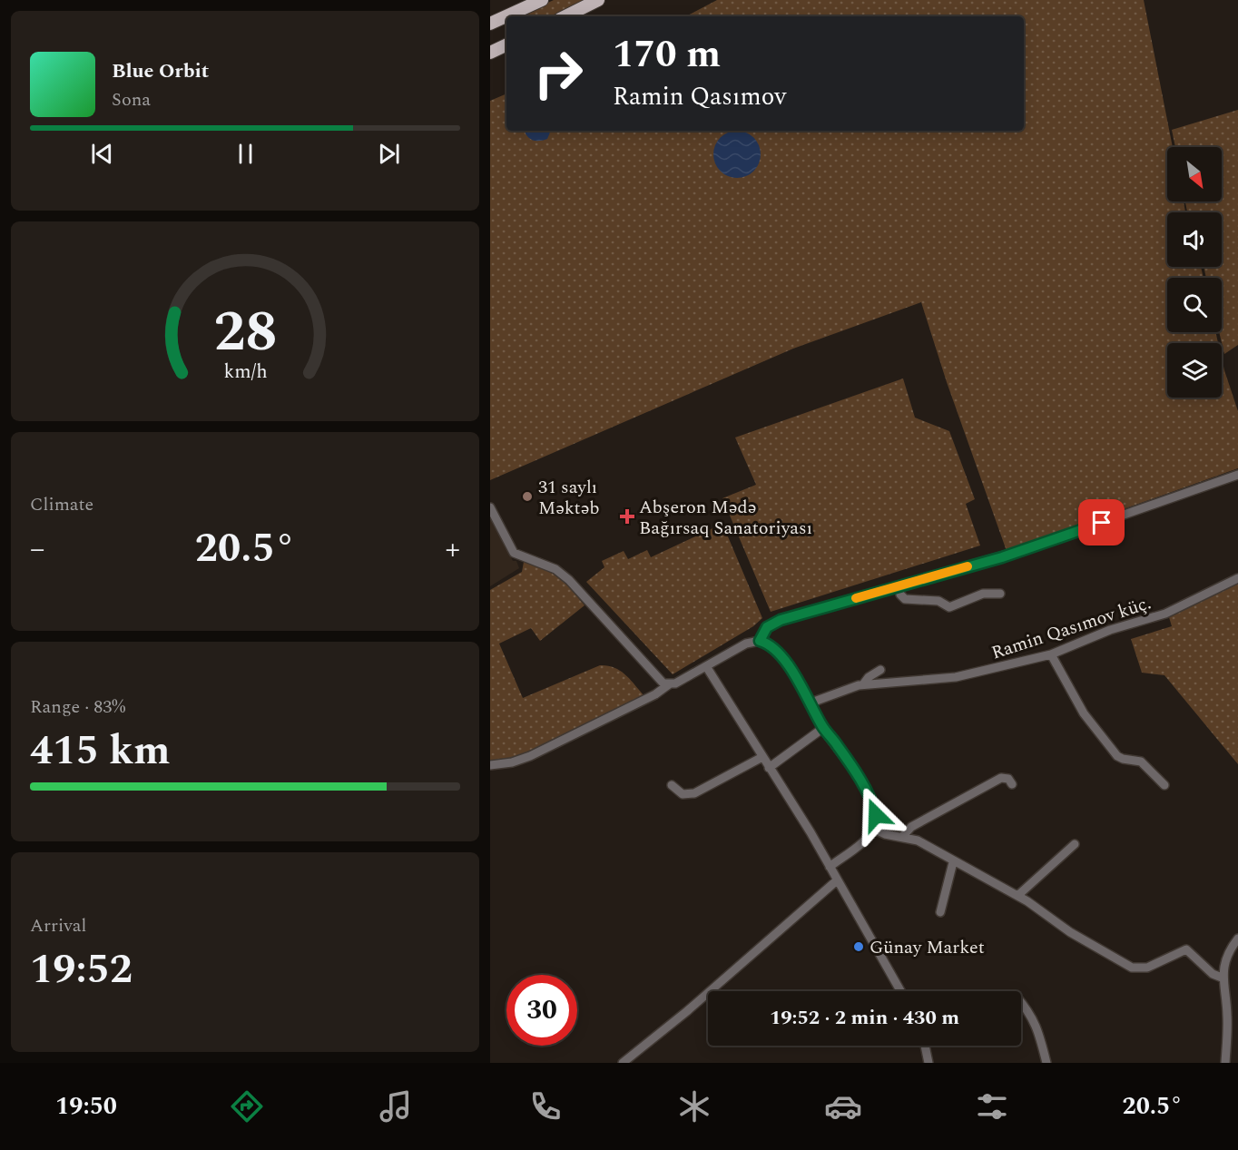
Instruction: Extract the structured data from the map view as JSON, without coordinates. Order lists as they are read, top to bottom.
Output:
{
  "streets": {
    "street": ["Ramin Qasımov küç."]
  },
  "places": {
    "other": ["31 saylı Məktəb", "Günay Market"],
    "health": ["Abşeron Mədə Bağırsaq Sanatoriyası"]
  },
  "north": "bottom right",
  "page": {
    "turn": ["170 m", "Ramin Qasımov"],
    "song": ["Blue Orbit", "Sona"],
    "tile": [
      "Climate",
      ["Range · 83%", "415 km"],
      ["Arrival", "19:52"]
    ],
    "heat": ["−", "20.5°", "+"],
    "limit": "30",
    "trip": "19:52 · 2 min · 430 m",
    "tabs": ["19:50", "20.5°"],
    "gauge": ["28", "km/h"]
  }
}
